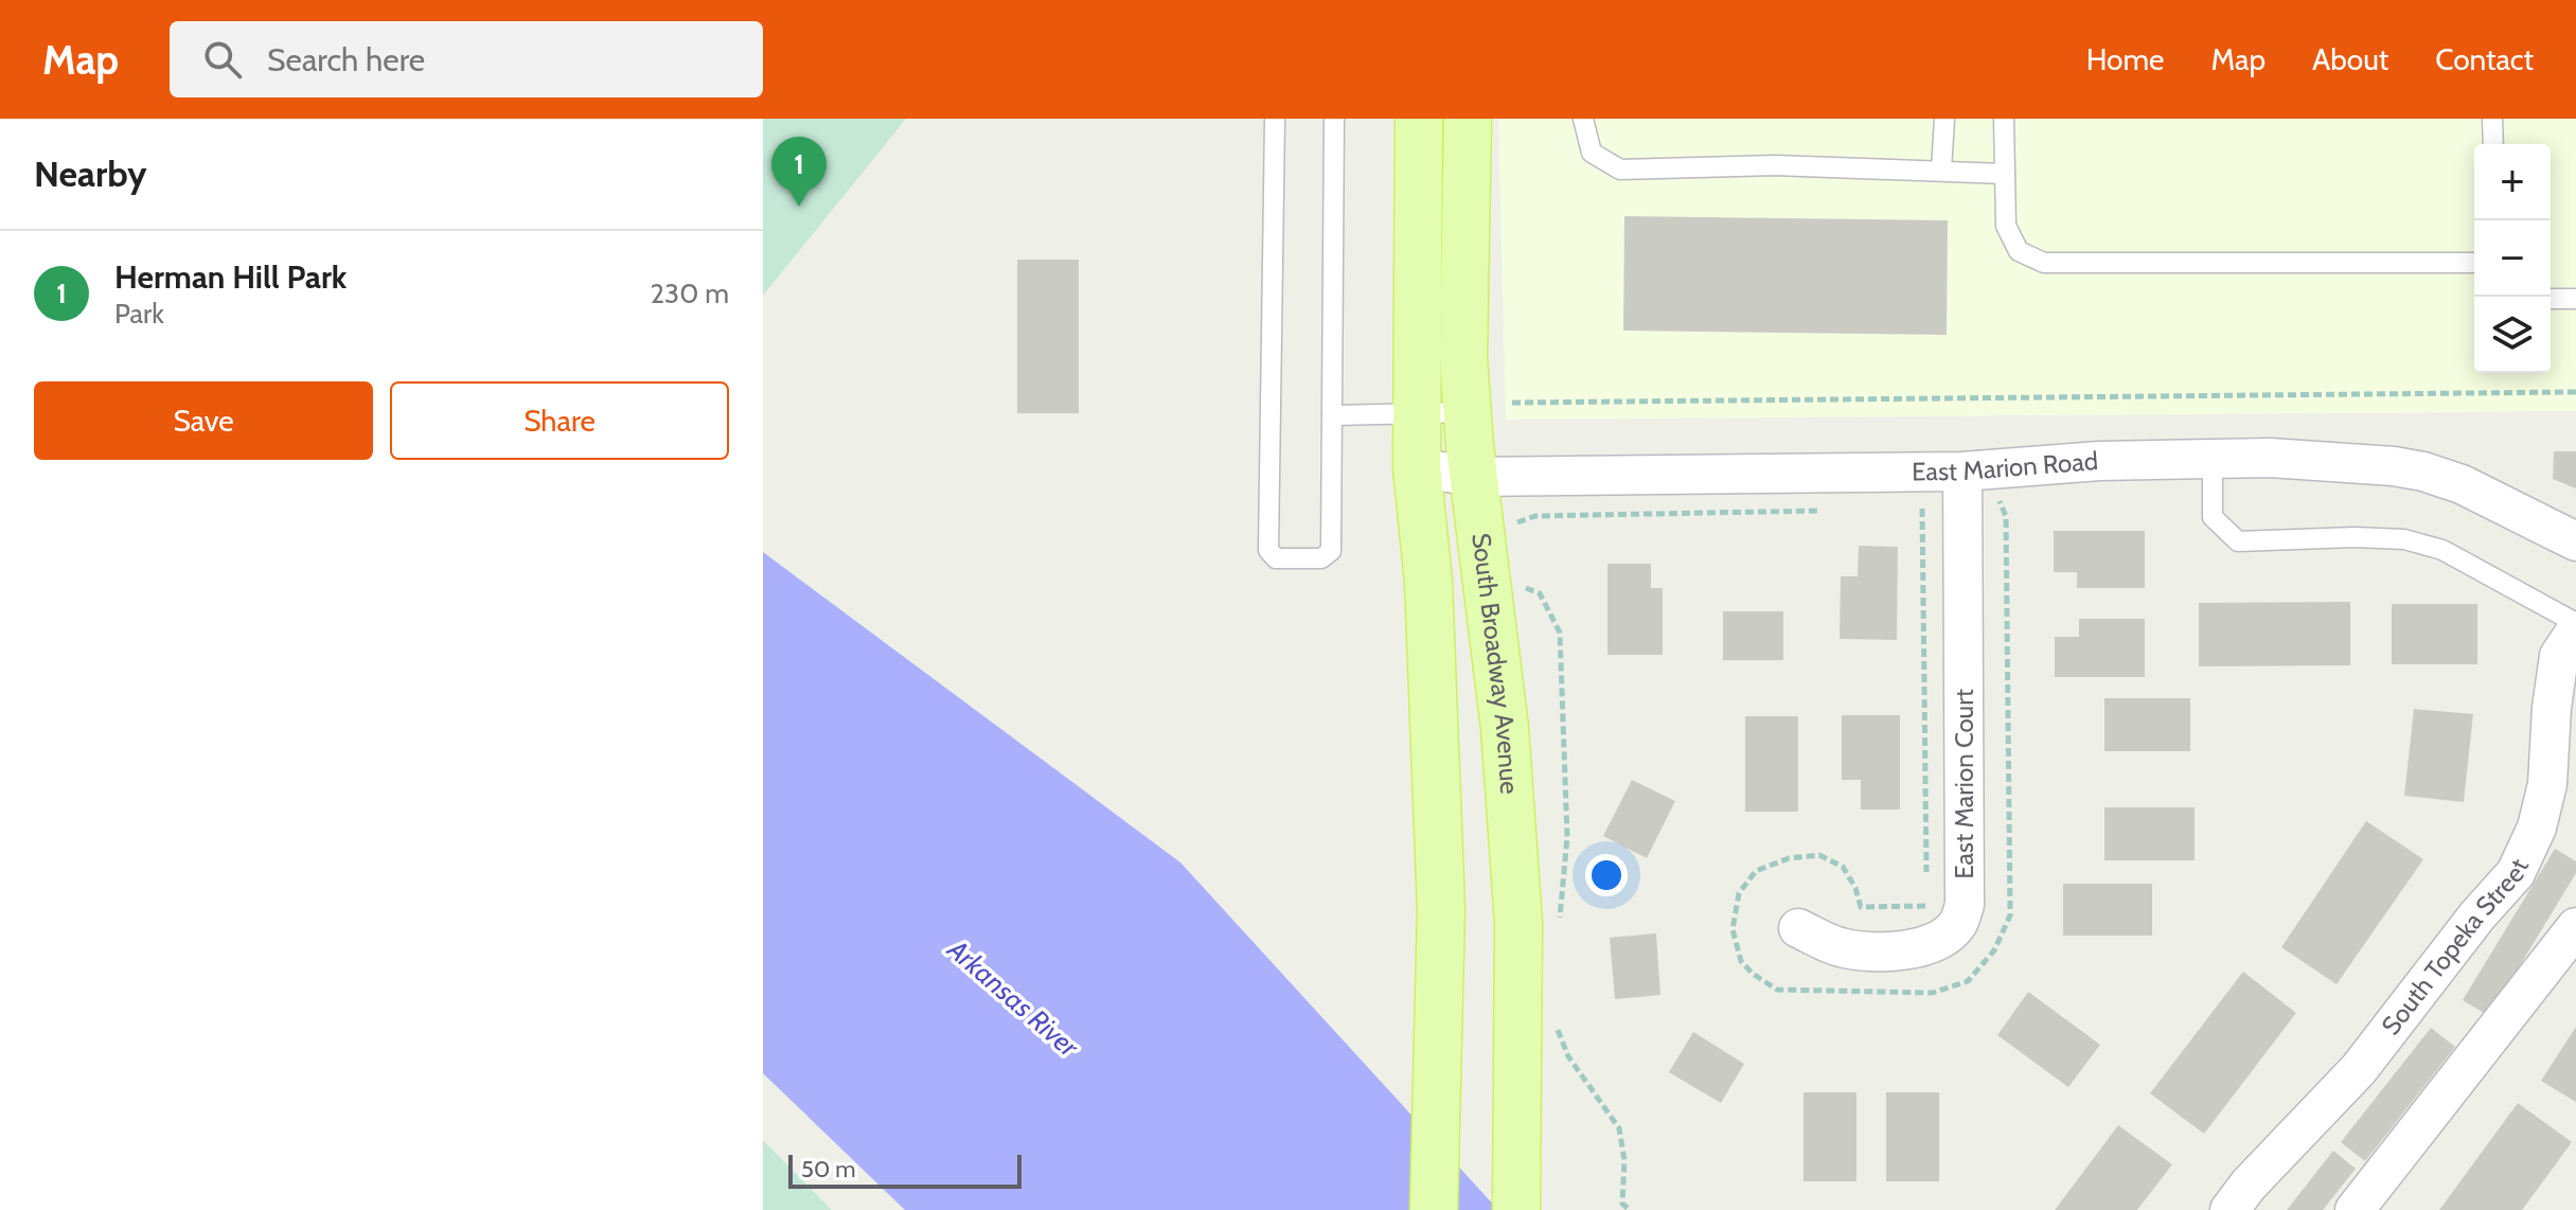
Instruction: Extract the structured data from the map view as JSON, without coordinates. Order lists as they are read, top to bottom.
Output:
{
  "streets": {
    "main road": ["South Broadway Avenue"],
    "street": ["East Marion Road", "East Marion Court", "South Topeka Street"]
  },
  "crossings": [
    ["East Marion Road", "South Broadway Avenue"],
    ["East Marion Road", "East Marion Court"]
  ],
  "water": ["Arkansas River"],
  "scale_bar": "50 m",
  "page": {
    "header": "Map",
    "search": "Search here",
    "nav": [
      "Home",
      "Map",
      "About",
      "Contact"
    ],
    "heading": "Nearby",
    "pins": "1",
    "map_buttons": ["+", "−"],
    "list": [
      {
        "mark": "1",
        "name": "Herman Hill Park",
        "note": "Park",
        "value": "230 m"
      }
    ],
    "buttons": ["Save", "Share"],
    "scale": "50 m"
  }
}
